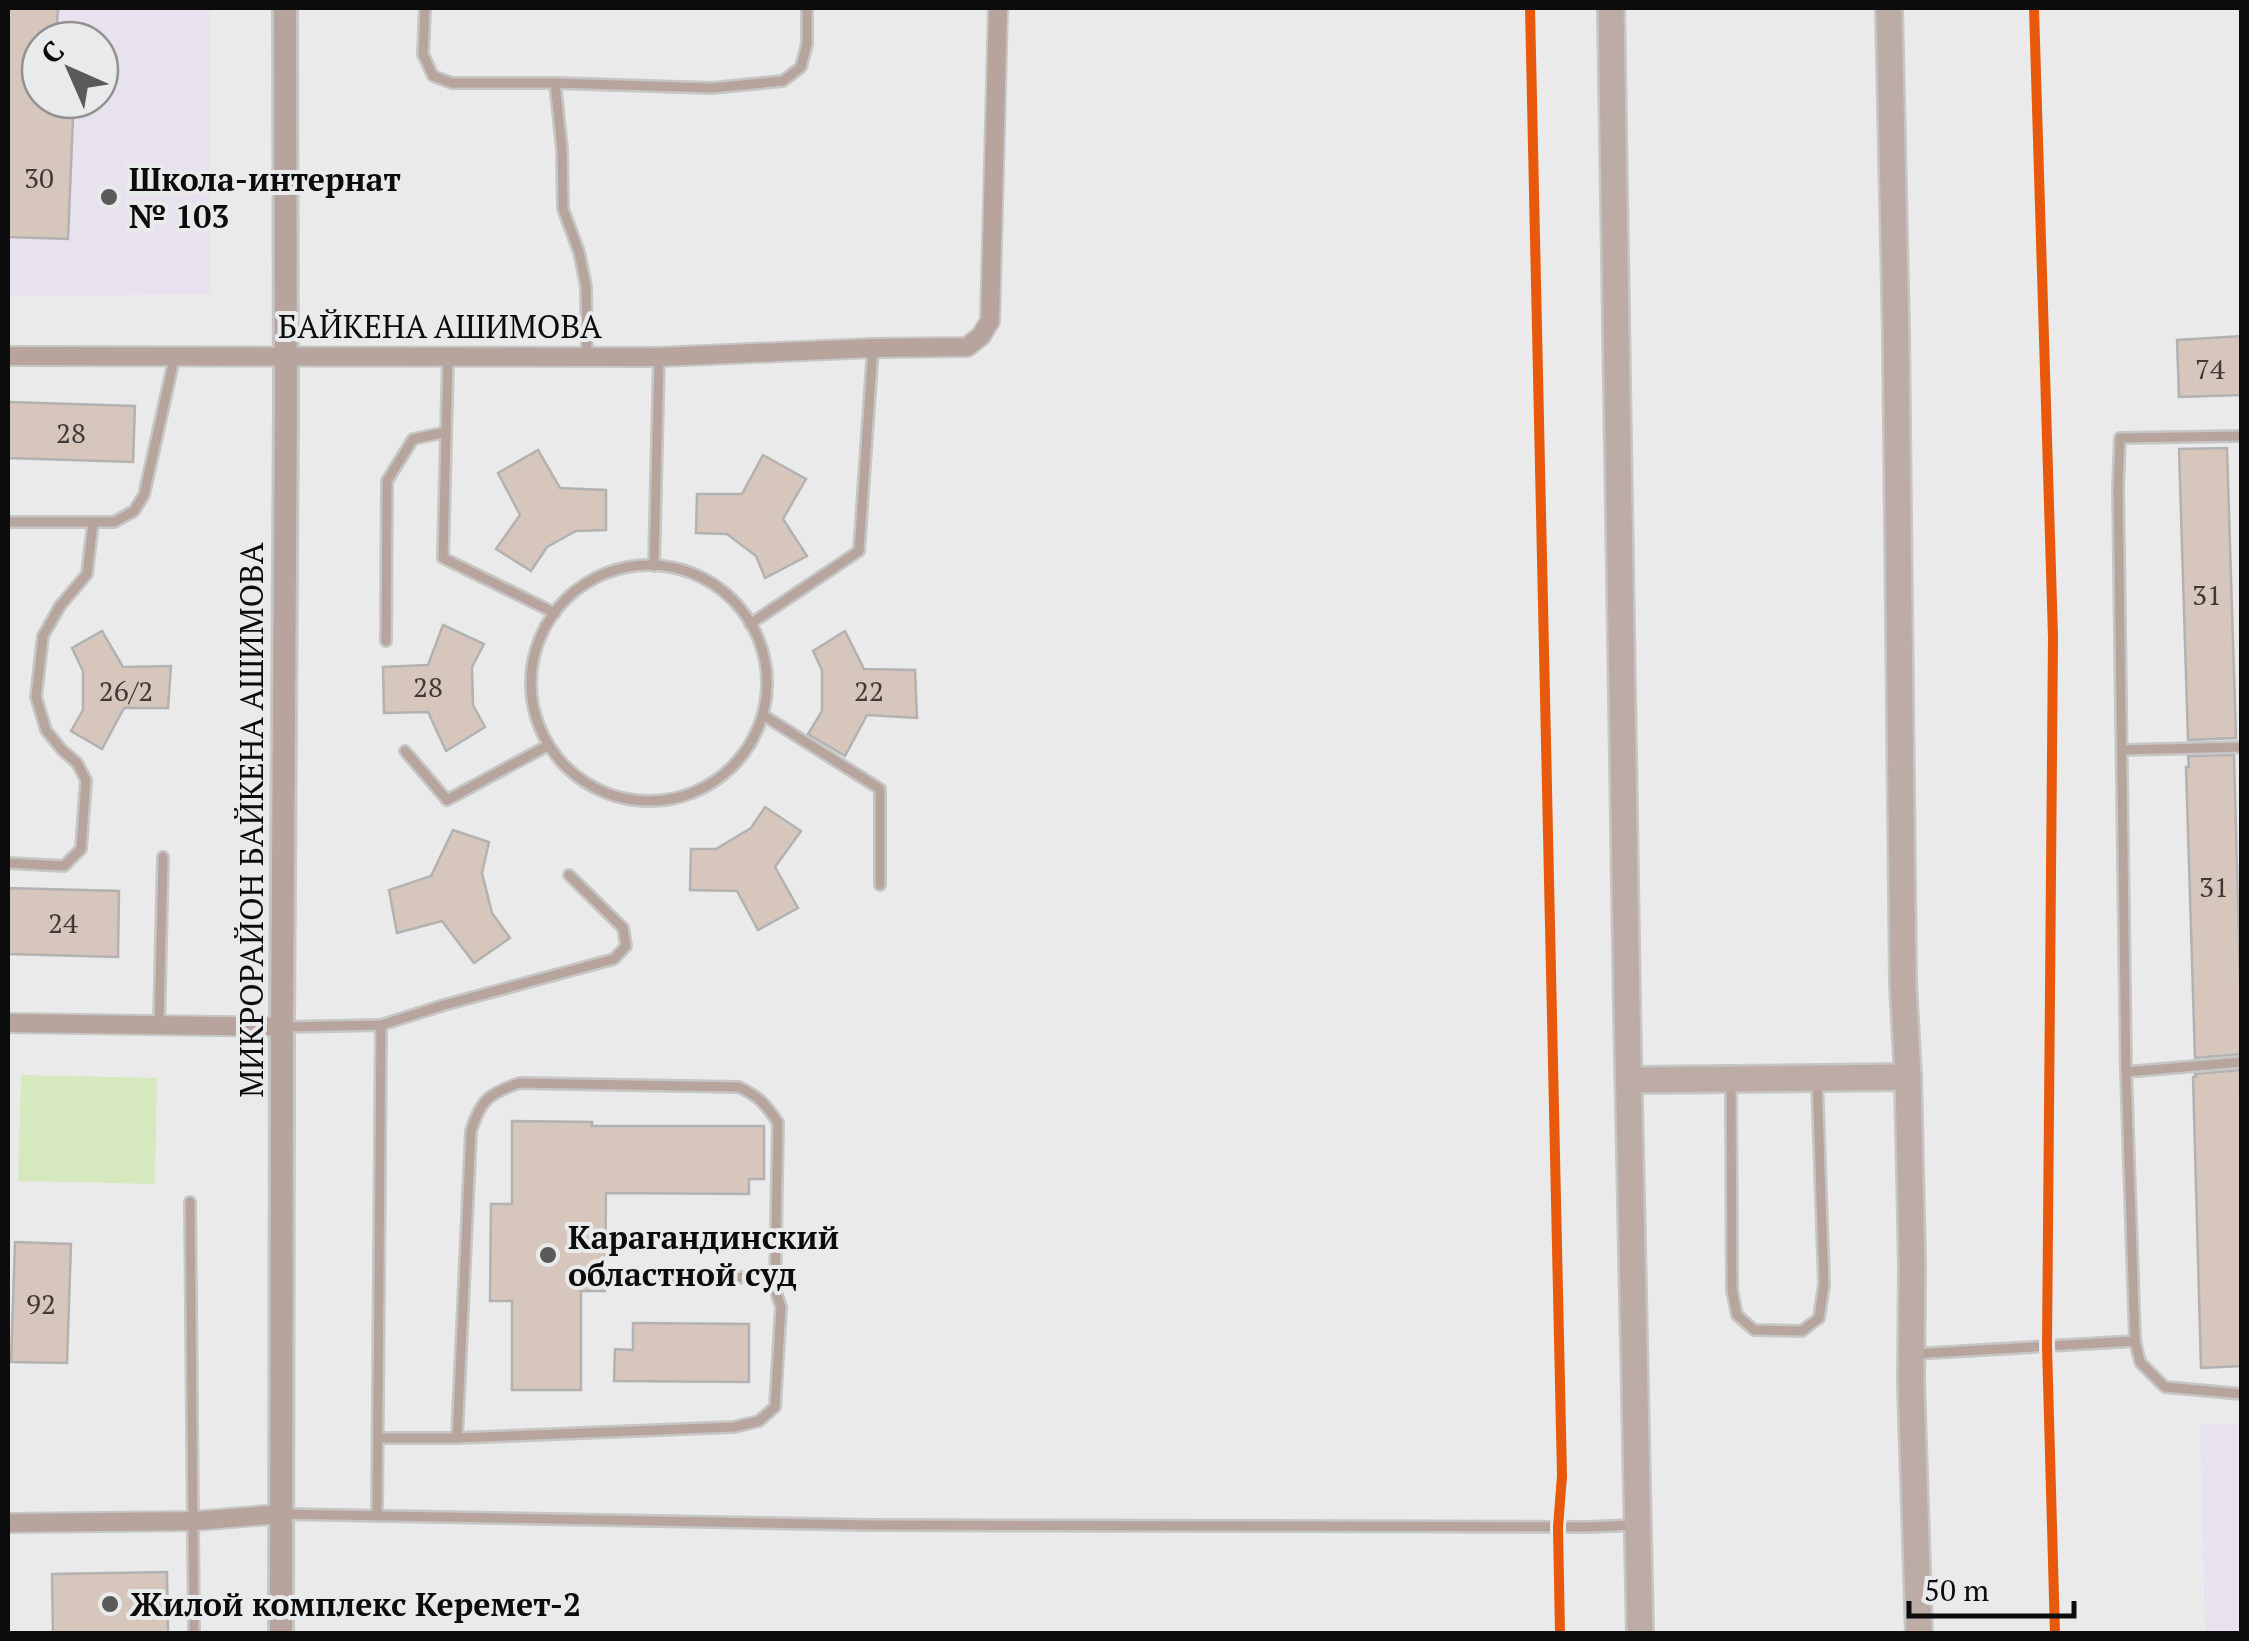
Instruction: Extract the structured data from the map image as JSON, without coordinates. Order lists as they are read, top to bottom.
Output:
{
  "streets": {
    "street": ["БАЙКЕНА АШИМОВА", "МИКРОРАЙОН БАЙКЕНА АШИМОВА"]
  },
  "crossings": [
    ["БАЙКЕНА АШИМОВА", "МИКРОРАЙОН БАЙКЕНА АШИМОВА"]
  ],
  "places": ["Школа-интернат № 103", "Карагандинский областной суд", "Жилой комплекс Керемет-2"],
  "house_numbers": [
    "30",
    "74",
    "28",
    "31",
    "28",
    "26/2",
    "22",
    "31",
    "24",
    "92"
  ],
  "scale_bar": "50 m",
  "north": "top left"
}
